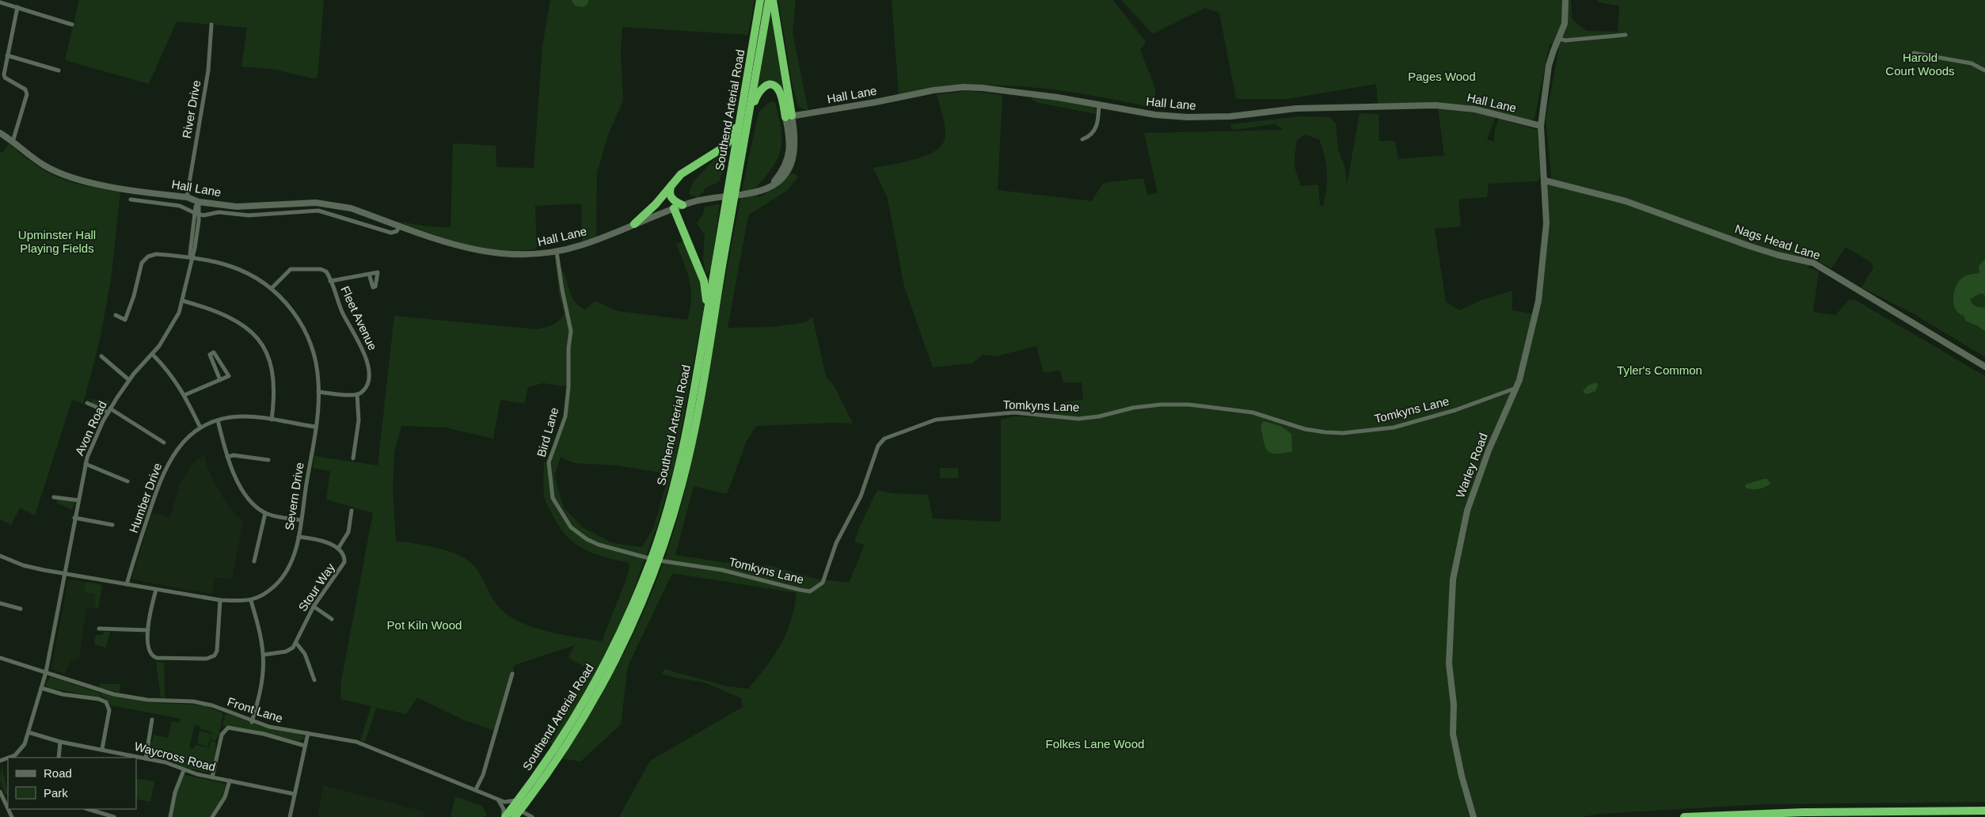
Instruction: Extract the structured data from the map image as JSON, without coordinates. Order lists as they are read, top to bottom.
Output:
{
  "streets": {
    "highway": ["Southend Arterial Road"],
    "street": [
      "Hall Lane",
      "River Drive",
      "Nags Head Lane",
      "Fleet Avenue",
      "Tomkyns Lane",
      "Avon Road",
      "Bird Lane",
      "Warley Road",
      "Severn Drive",
      "Humber Drive",
      "Stour Way",
      "Front Lane",
      "Waycross Road"
    ]
  },
  "crossings": [
    ["Hall Lane", "River Drive"],
    ["Hall Lane", "Avon Road"],
    ["Hall Lane", "Bird Lane"],
    ["Hall Lane", "Warley Road"],
    ["Southend Arterial Road", "Tomkyns Lane"],
    ["Southend Arterial Road", "Bird Lane"],
    ["Southend Arterial Road", "Front Lane"],
    ["Nags Head Lane", "Warley Road"],
    ["Fleet Avenue", "Severn Drive"],
    ["Tomkyns Lane", "Bird Lane"],
    ["Tomkyns Lane", "Warley Road"],
    ["Avon Road", "Severn Drive"],
    ["Avon Road", "Front Lane"],
    ["Avon Road", "Waycross Road"],
    ["Severn Drive", "Humber Drive"],
    ["Severn Drive", "Stour Way"]
  ],
  "parks": [
    "Harold Court Woods",
    "Pages Wood",
    "Upminster Hall Playing Fields",
    "Tyler's Common",
    "Pot Kiln Wood",
    "Folkes Lane Wood"
  ],
  "legend": ["Road", "Park"]
}
